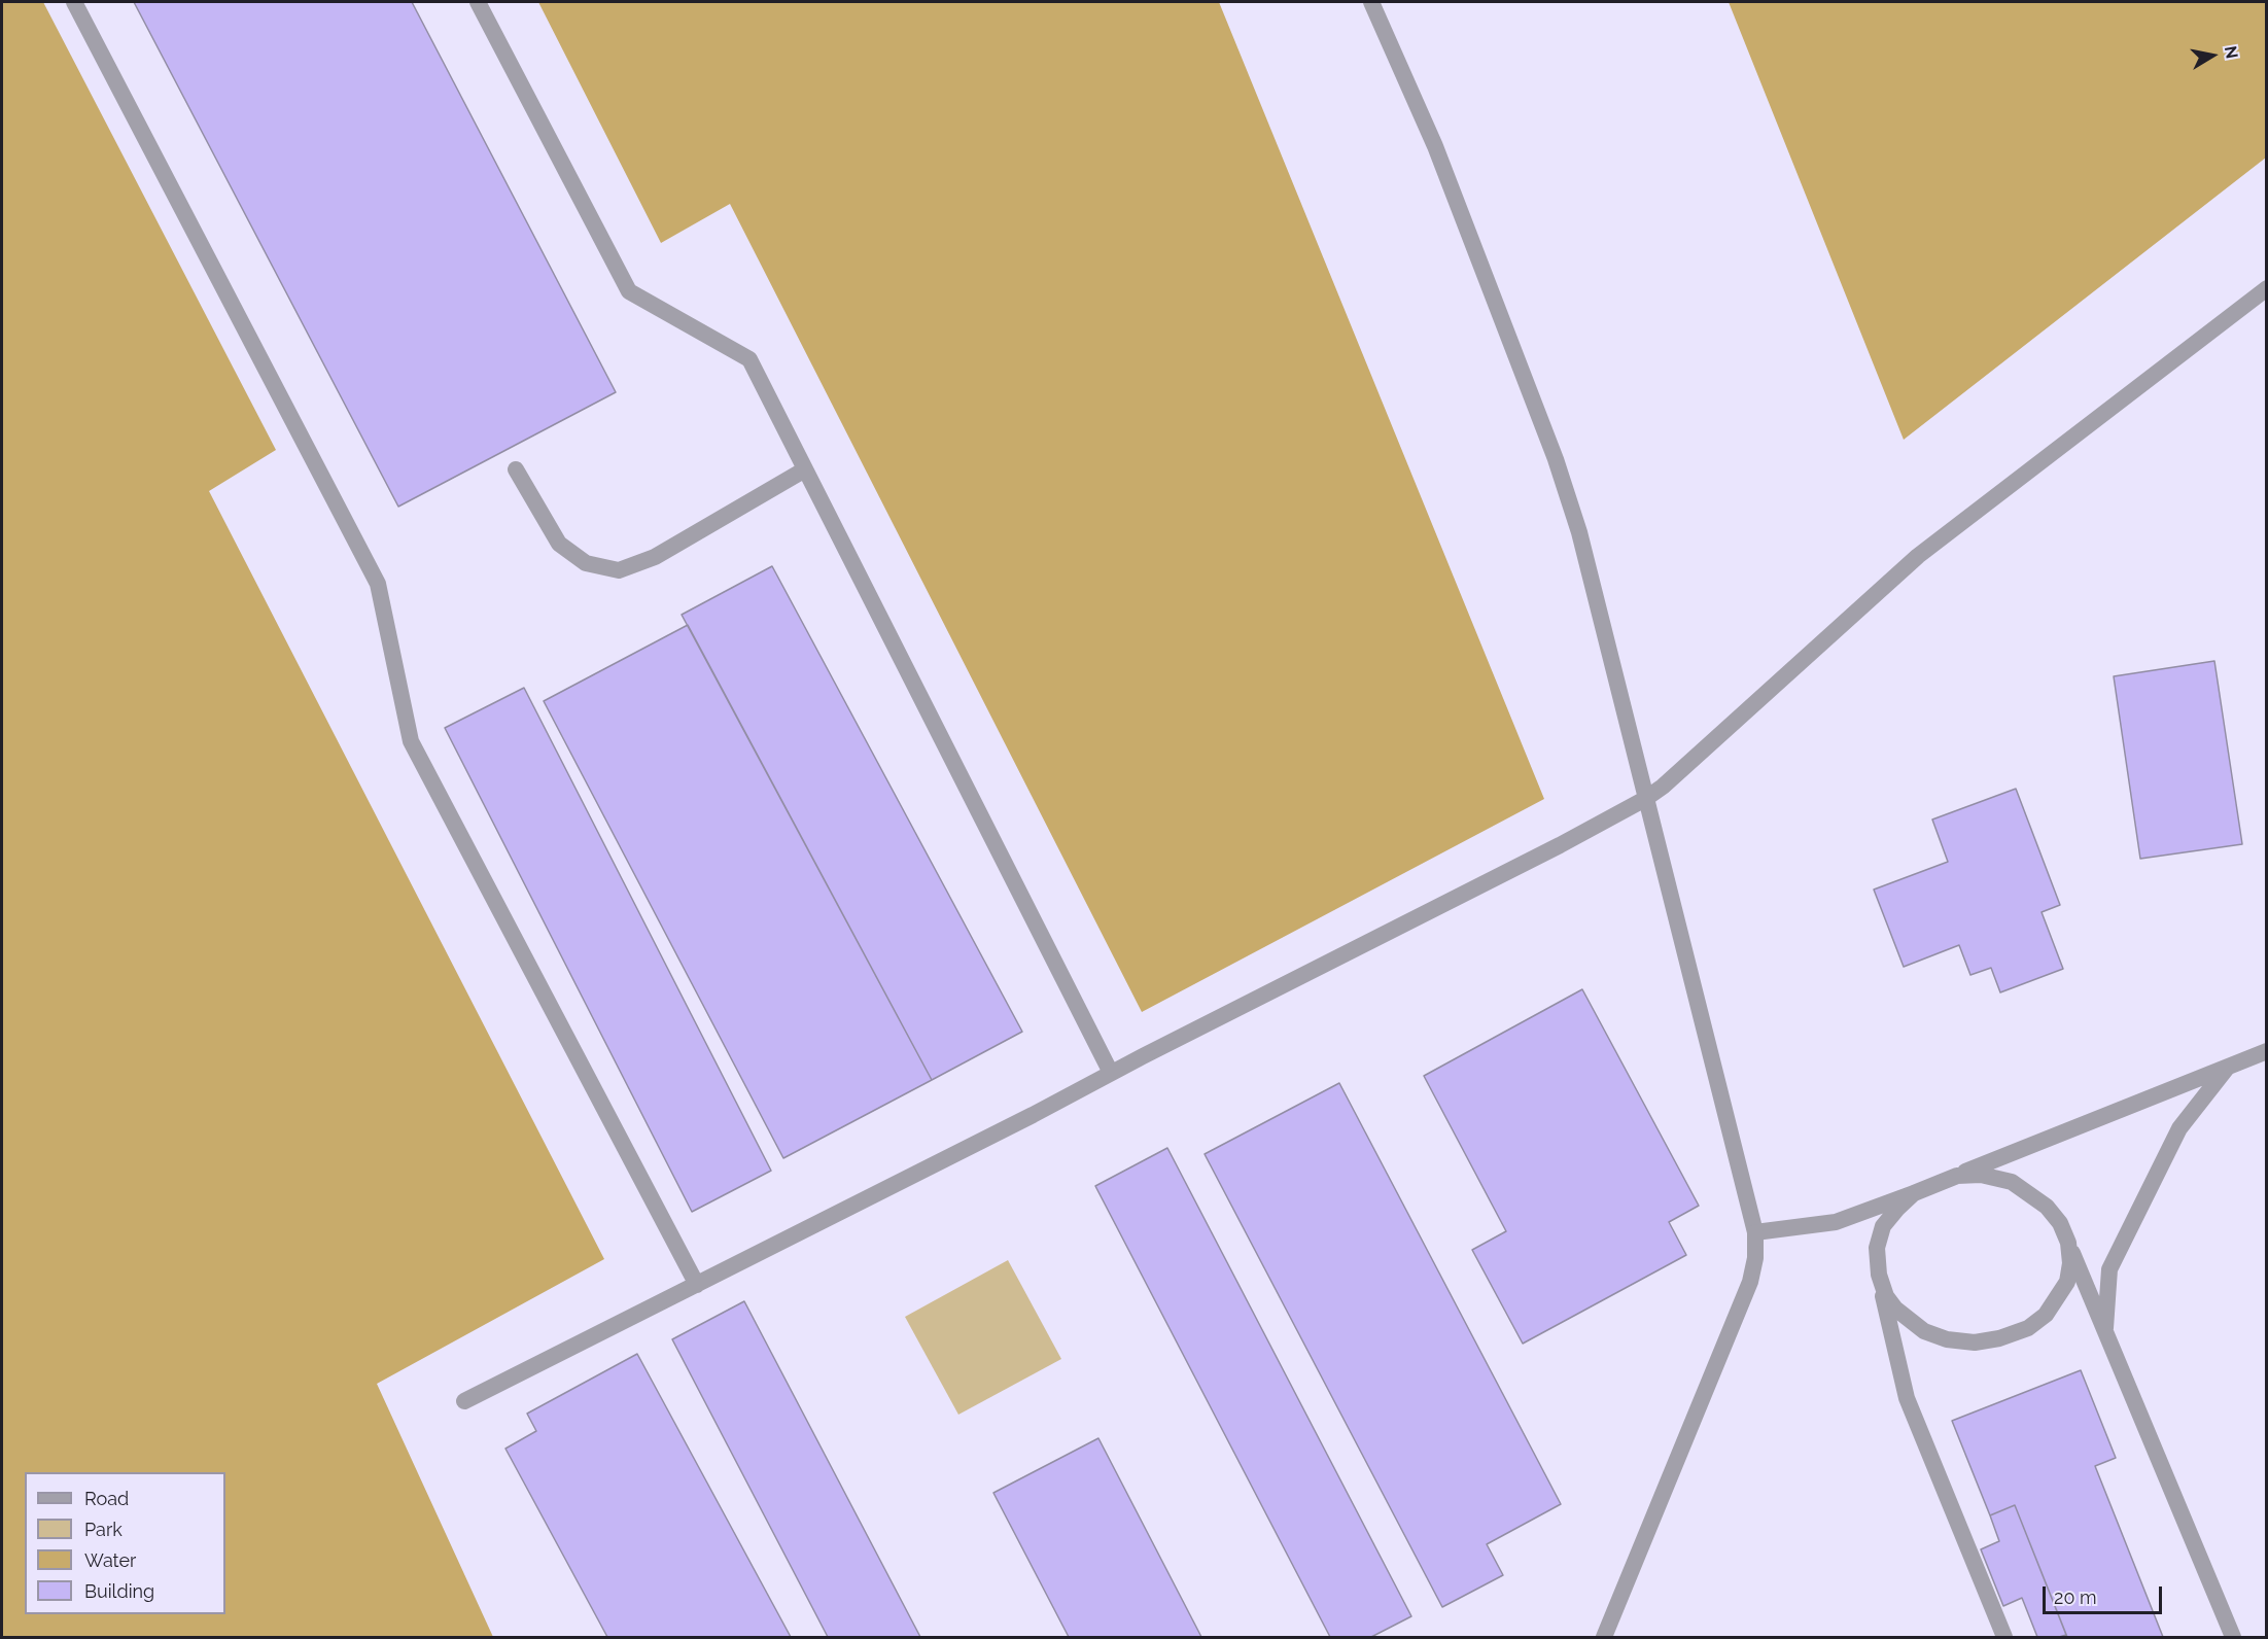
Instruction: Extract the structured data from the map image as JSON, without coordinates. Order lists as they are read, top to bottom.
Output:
{
  "legend": [
    "Road",
    "Park",
    "Water",
    "Building"
  ],
  "scale_bar": "20 m",
  "north": "right"
}
